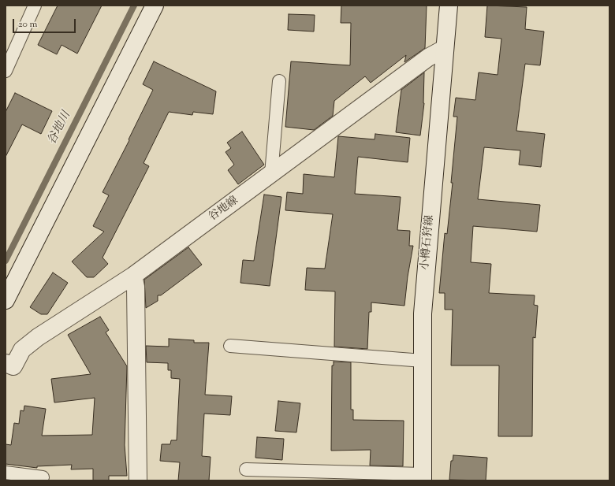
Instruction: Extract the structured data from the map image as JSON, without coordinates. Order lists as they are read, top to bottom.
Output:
{
  "streets": {
    "street": ["谷地線", "小樽石狩線"]
  },
  "crossings": [
    ["谷地線", "小樽石狩線"]
  ],
  "water": ["谷地川"],
  "scale_bar": "20 m"
}
